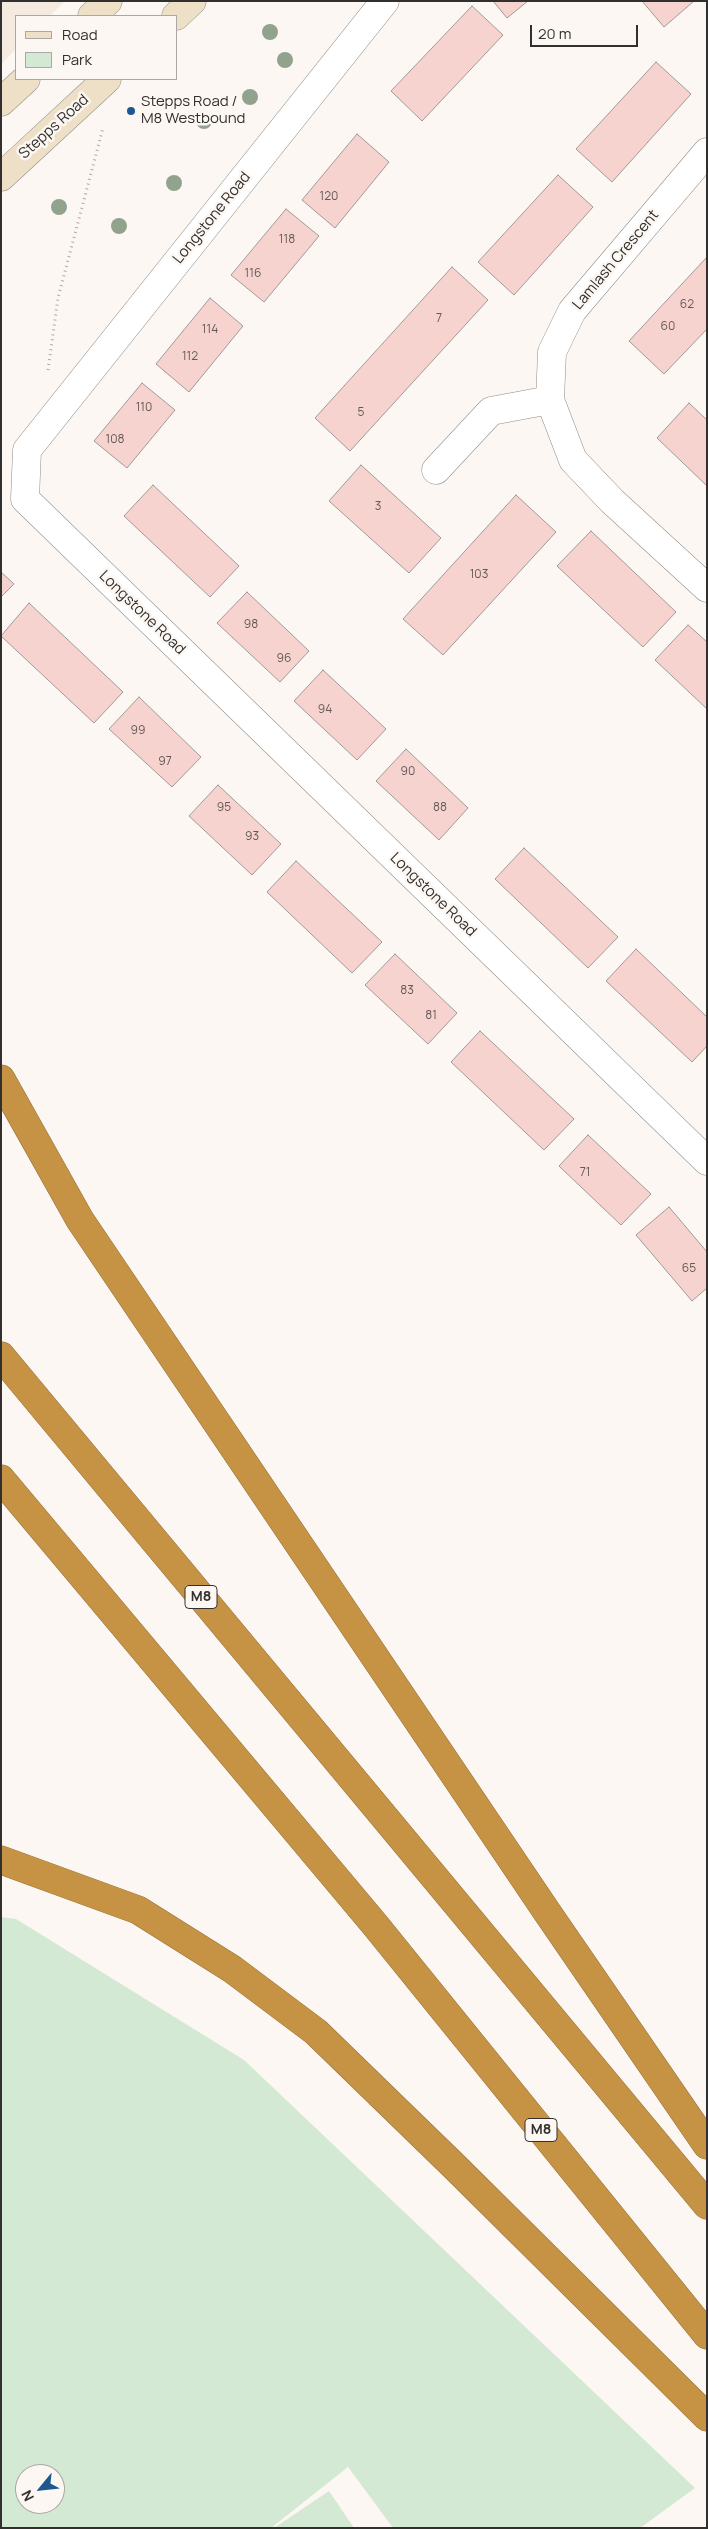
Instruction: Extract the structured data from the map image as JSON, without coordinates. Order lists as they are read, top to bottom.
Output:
{
  "streets": {
    "highway": ["M8"],
    "main road": ["Stepps Road"],
    "street": ["Longstone Road", "Lamlash Crescent"]
  },
  "places": ["Stepps Road / M8 Westbound"],
  "house_numbers": [
    "120",
    "118",
    "116",
    "62",
    "7",
    "60",
    "114",
    "112",
    "110",
    "5",
    "108",
    "3",
    "103",
    "98",
    "96",
    "94",
    "99",
    "97",
    "90",
    "95",
    "88",
    "93",
    "83",
    "81",
    "71",
    "65"
  ],
  "legend": ["Road", "Park"],
  "scale_bar": "20 m",
  "north": "bottom left"
}
